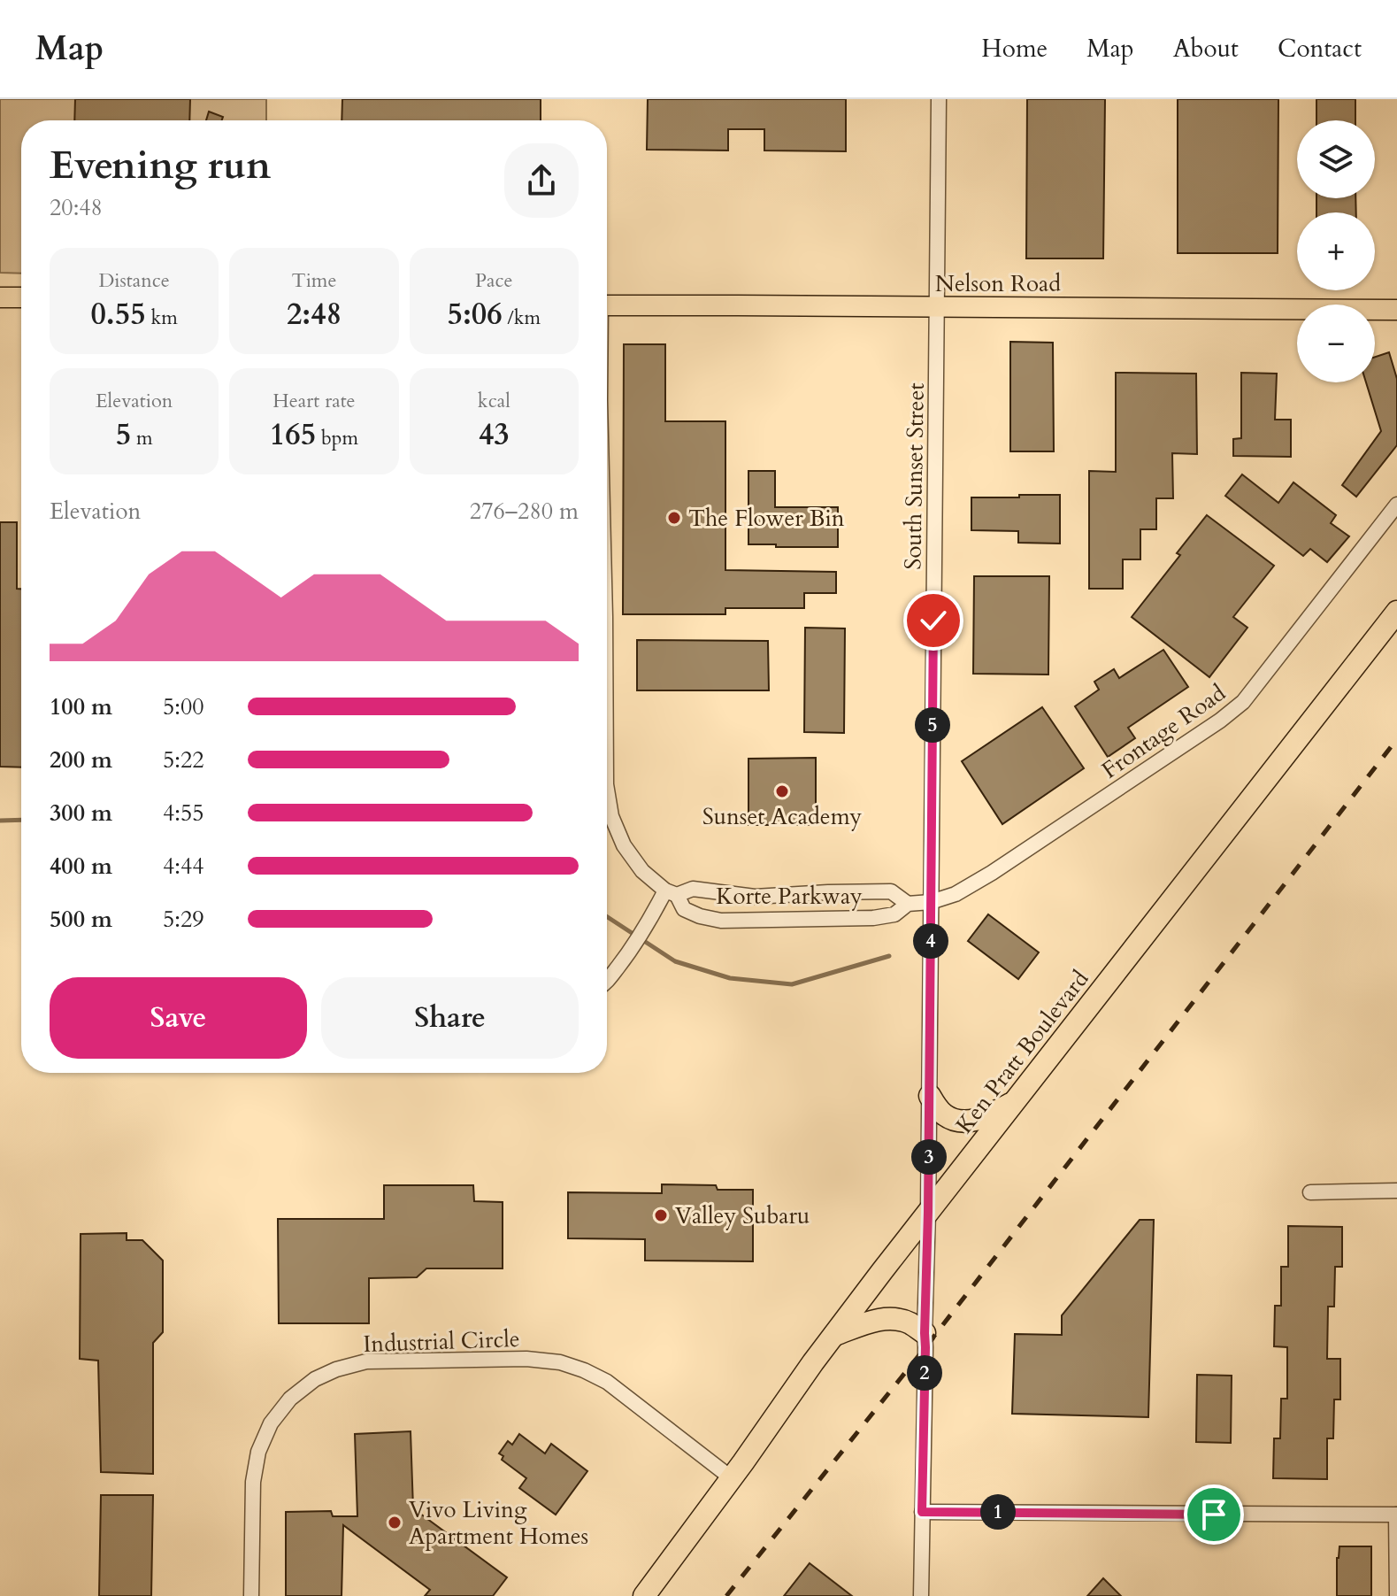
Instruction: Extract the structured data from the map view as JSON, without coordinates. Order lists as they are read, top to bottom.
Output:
{
  "streets": {
    "highway": ["Ken Pratt Boulevard"],
    "main road": ["Nelson Road"],
    "street": [
      "South Sunset Street",
      "Frontage Road",
      "Korte Parkway",
      "Industrial Circle"
    ]
  },
  "crossings": [
    ["Nelson Road", "South Sunset Street"],
    ["South Sunset Street", "Frontage Road"],
    ["South Sunset Street", "Korte Parkway"],
    ["South Sunset Street", "Ken Pratt Boulevard"],
    ["Frontage Road", "Korte Parkway"],
    ["Ken Pratt Boulevard", "Industrial Circle"]
  ],
  "places": [
    "The Flower Bin",
    "Sunset Academy",
    "Valley Subaru",
    "Vivo Living Apartment Homes"
  ],
  "page": {
    "header": "Map",
    "nav": [
      "Home",
      "Map",
      "About",
      "Contact"
    ],
    "map_buttons": ["+", "−"],
    "heading": ["Evening run", "20:48"],
    "stats": [
      ["Distance", "0.55 km"],
      ["Time", "2:48"],
      ["Pace", "5:06 /km"],
      ["Elevation", "5 m"],
      ["Heart rate", "165 bpm"],
      ["kcal", "43"]
    ],
    "chart": ["Elevation", "276–280 m"],
    "list": [
      {
        "name": "100 m",
        "note": "5:00"
      },
      {
        "name": "200 m",
        "note": "5:22"
      },
      {
        "name": "300 m",
        "note": "4:55"
      },
      {
        "name": "400 m",
        "note": "4:44"
      },
      {
        "name": "500 m",
        "note": "5:29"
      }
    ],
    "pins": [
      "5",
      "4",
      "3",
      "2",
      "1"
    ],
    "buttons": ["Save", "Share"]
  }
}
